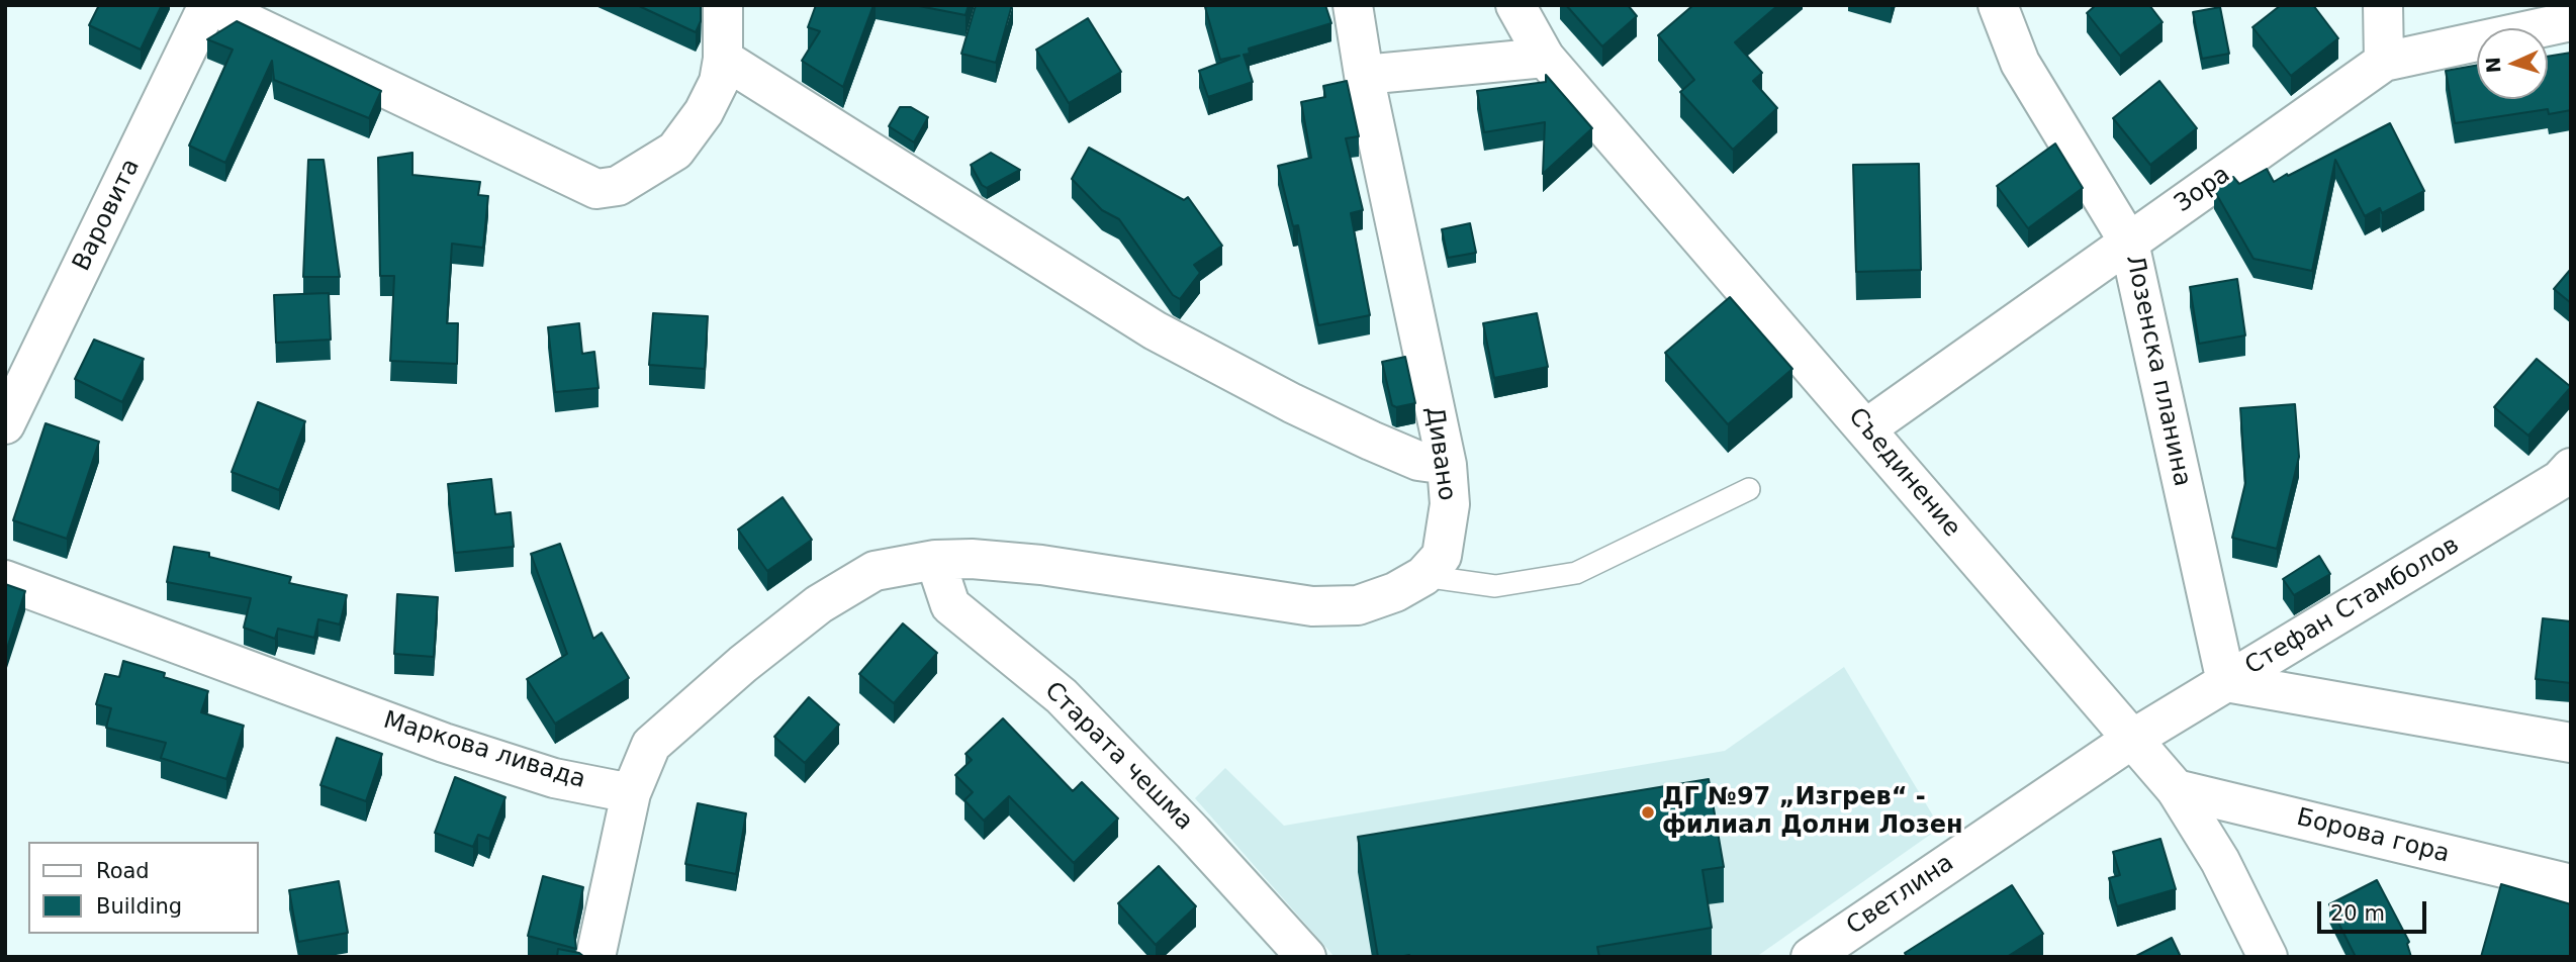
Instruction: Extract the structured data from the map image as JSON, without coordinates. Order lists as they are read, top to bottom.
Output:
{
  "streets": {
    "street": [
      "Зора",
      "Варовита",
      "Лозенска планина",
      "Дивано",
      "Съединение",
      "Стефан Стамболов",
      "Маркова ливада",
      "Старата чешма",
      "Борова гора",
      "Светлина"
    ]
  },
  "crossings": [
    ["Зора", "Лозенска планина"],
    ["Зора", "Съединение"],
    ["Лозенска планина", "Стефан Стамболов"],
    ["Дивано", "Старата чешма"],
    ["Съединение", "Стефан Стамболов"],
    ["Съединение", "Борова гора"],
    ["Съединение", "Светлина"],
    ["Стефан Стамболов", "Светлина"]
  ],
  "places": ["ДГ №97 „Изгрев“ - филиал Долни Лозен"],
  "legend": ["Road", "Building"],
  "scale_bar": "20 m",
  "north": "left"
}
